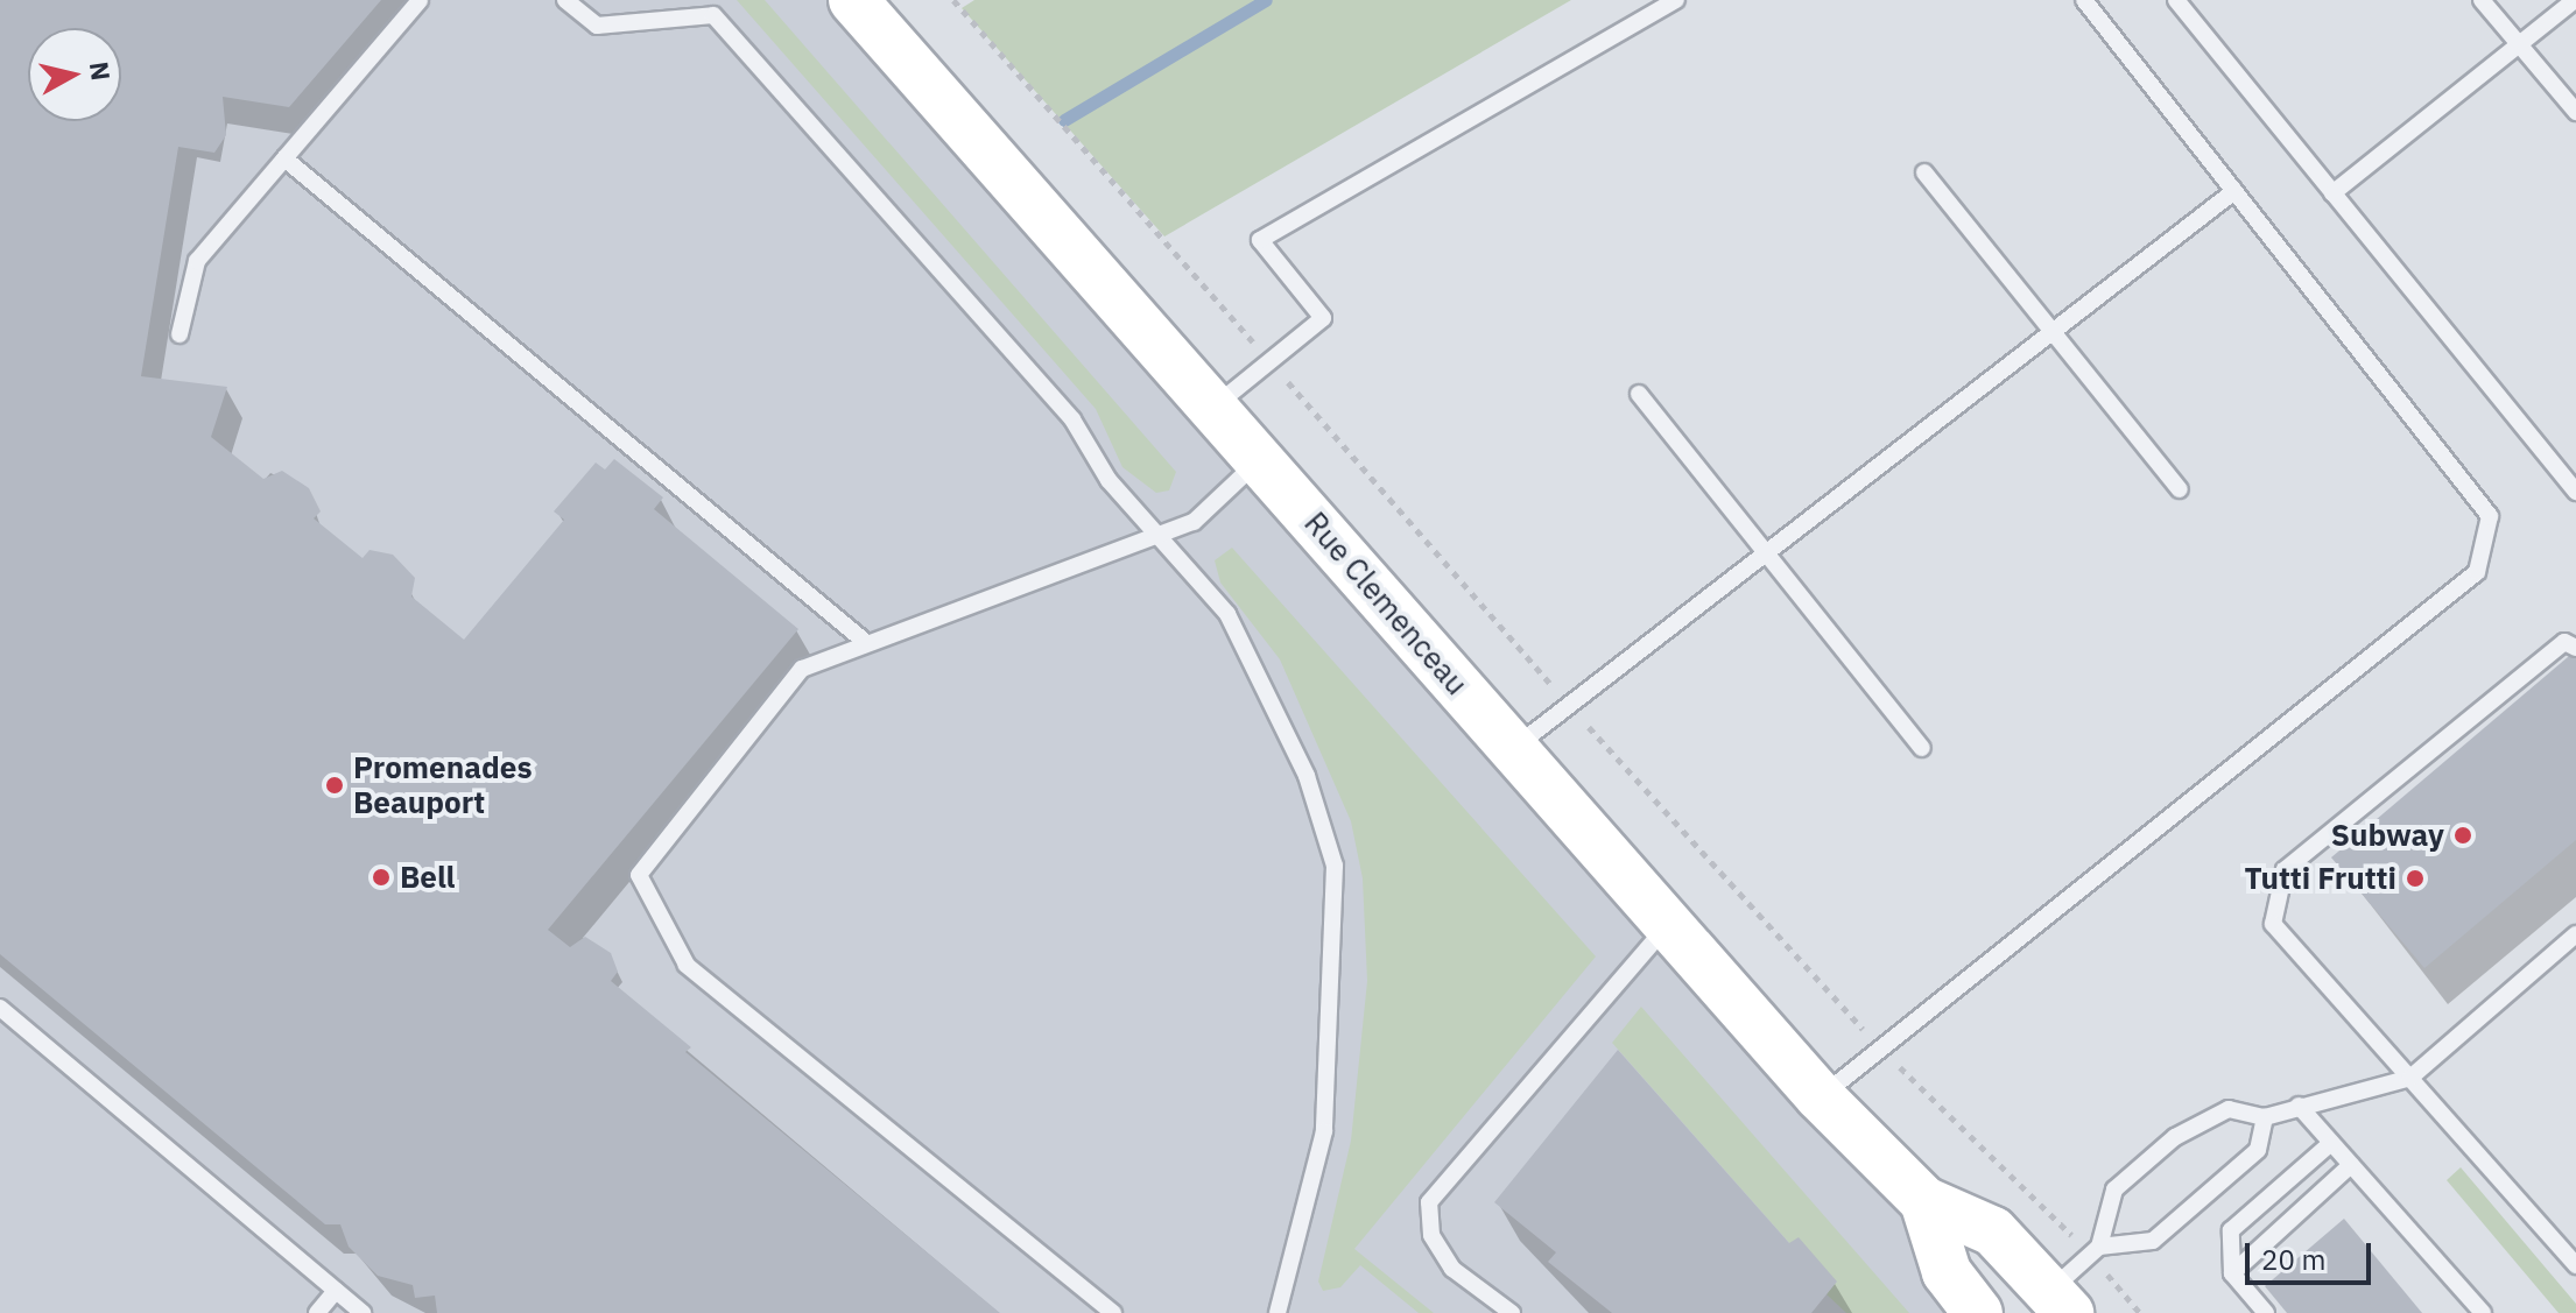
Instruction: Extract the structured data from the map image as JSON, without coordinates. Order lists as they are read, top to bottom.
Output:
{
  "streets": {
    "street": ["Rue Clemenceau"]
  },
  "places": [
    "Promenades Beauport",
    "Subway",
    "Bell",
    "Tutti Frutti"
  ],
  "scale_bar": "20 m",
  "north": "right"
}
